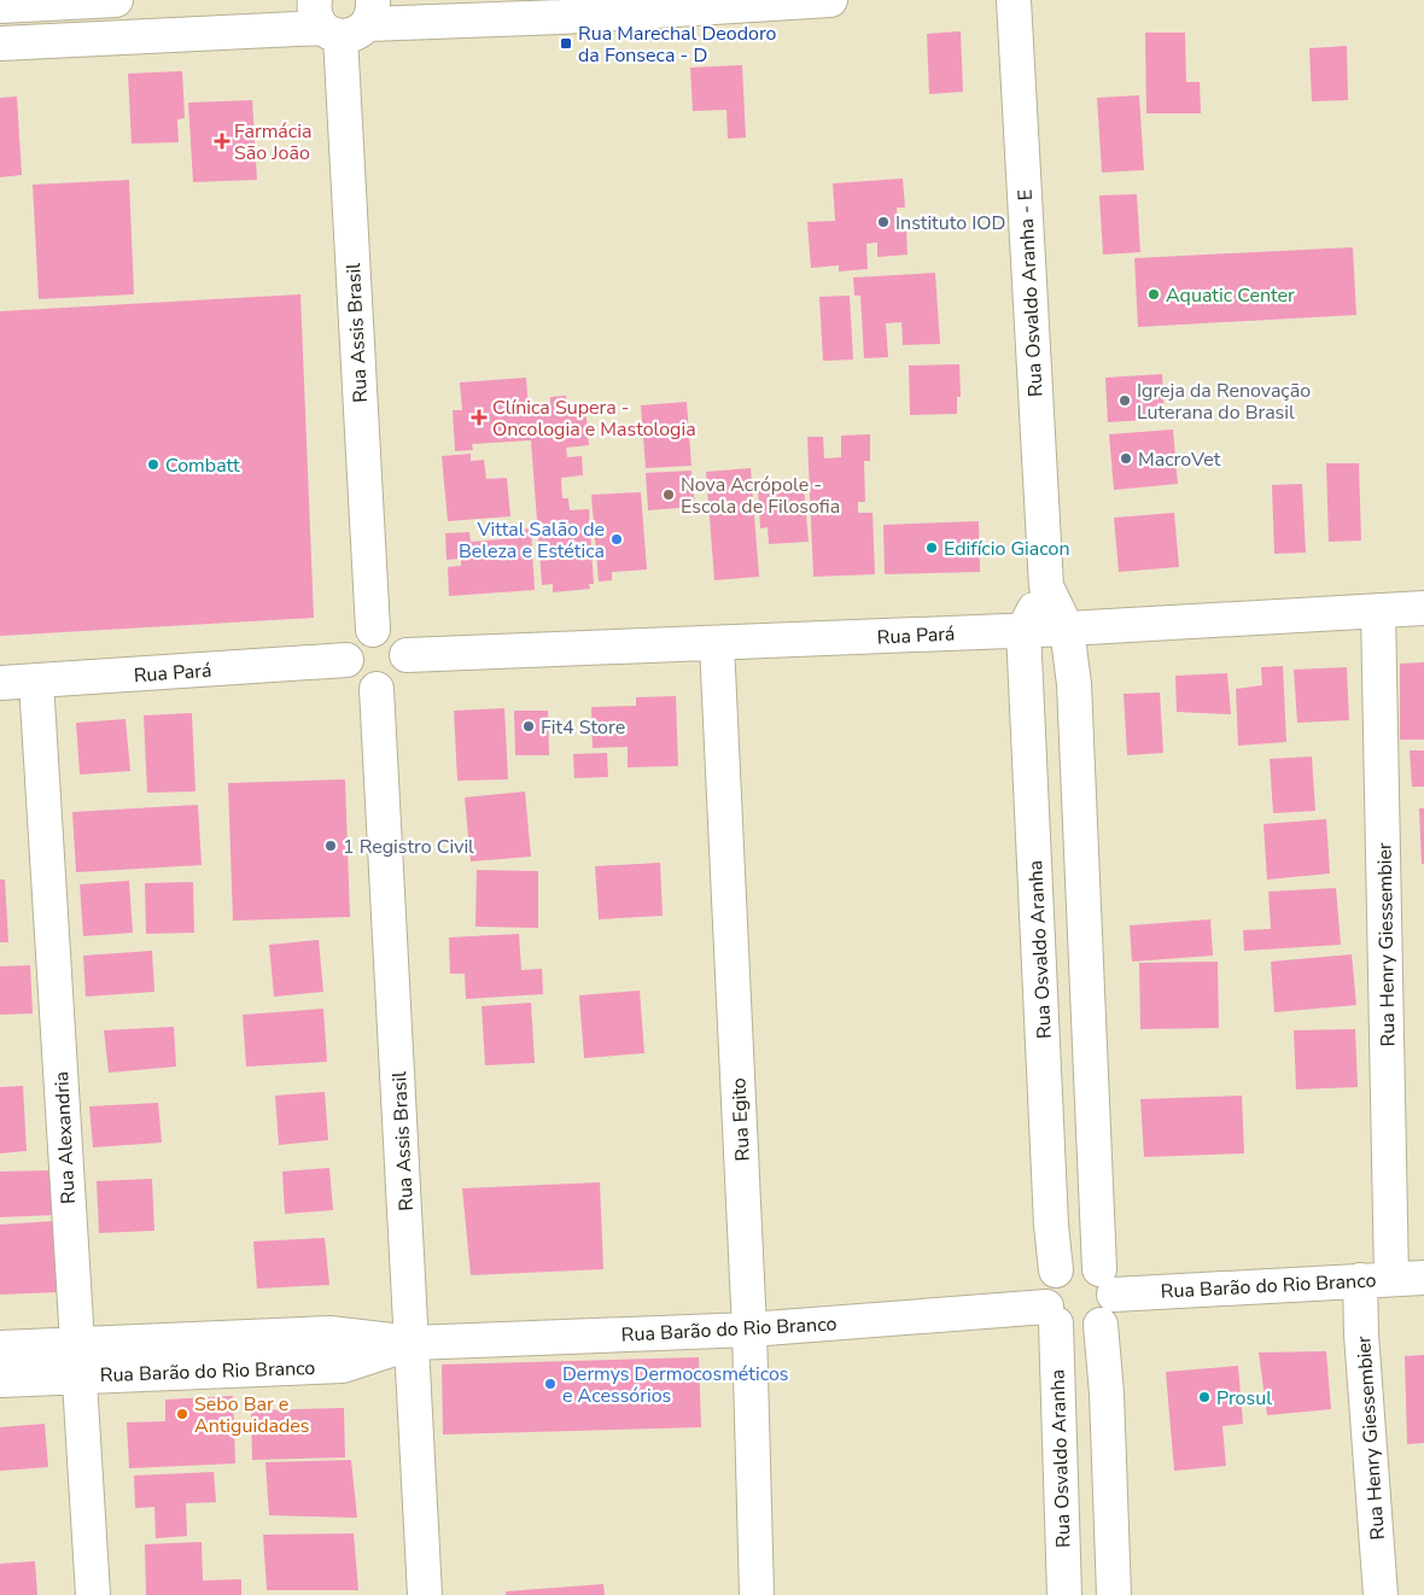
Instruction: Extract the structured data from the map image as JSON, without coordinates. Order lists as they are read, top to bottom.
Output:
{
  "streets": {
    "street": [
      "Rua Osvaldo Aranha - E",
      "Rua Assis Brasil",
      "Rua Pará",
      "Rua Henry Giessembier",
      "Rua Osvaldo Aranha",
      "Rua Egito",
      "Rua Alexandria",
      "Rua Barão do Rio Branco"
    ]
  },
  "crossings": [
    ["Rua Osvaldo Aranha - E", "Rua Pará"],
    ["Rua Assis Brasil", "Rua Pará"],
    ["Rua Assis Brasil", "Rua Barão do Rio Branco"],
    ["Rua Pará", "Rua Henry Giessembier"],
    ["Rua Pará", "Rua Osvaldo Aranha"],
    ["Rua Pará", "Rua Egito"],
    ["Rua Pará", "Rua Alexandria"],
    ["Rua Henry Giessembier", "Rua Barão do Rio Branco"],
    ["Rua Osvaldo Aranha", "Rua Barão do Rio Branco"],
    ["Rua Egito", "Rua Barão do Rio Branco"],
    ["Rua Alexandria", "Rua Barão do Rio Branco"]
  ],
  "places": {
    "transit": ["Rua Marechal Deodoro da Fonseca - D"],
    "health": ["Farmácia São João", "Clínica Supera - Oncologia e Mastologia"],
    "other": [
      "Instituto IOD",
      "Aquatic Center",
      "Igreja da Renovação Luterana do Brasil",
      "MacroVet",
      "Combatt",
      "Nova Acrópole - Escola de Filosofia",
      "Vittal Salão de Beleza e Estética",
      "Edifício Giacon",
      "Fit4 Store",
      "1 Registro Civil",
      "Dermys Dermocosméticos e Acessórios",
      "Prosul",
      "Sebo Bar e Antiguidades"
    ]
  }
}
